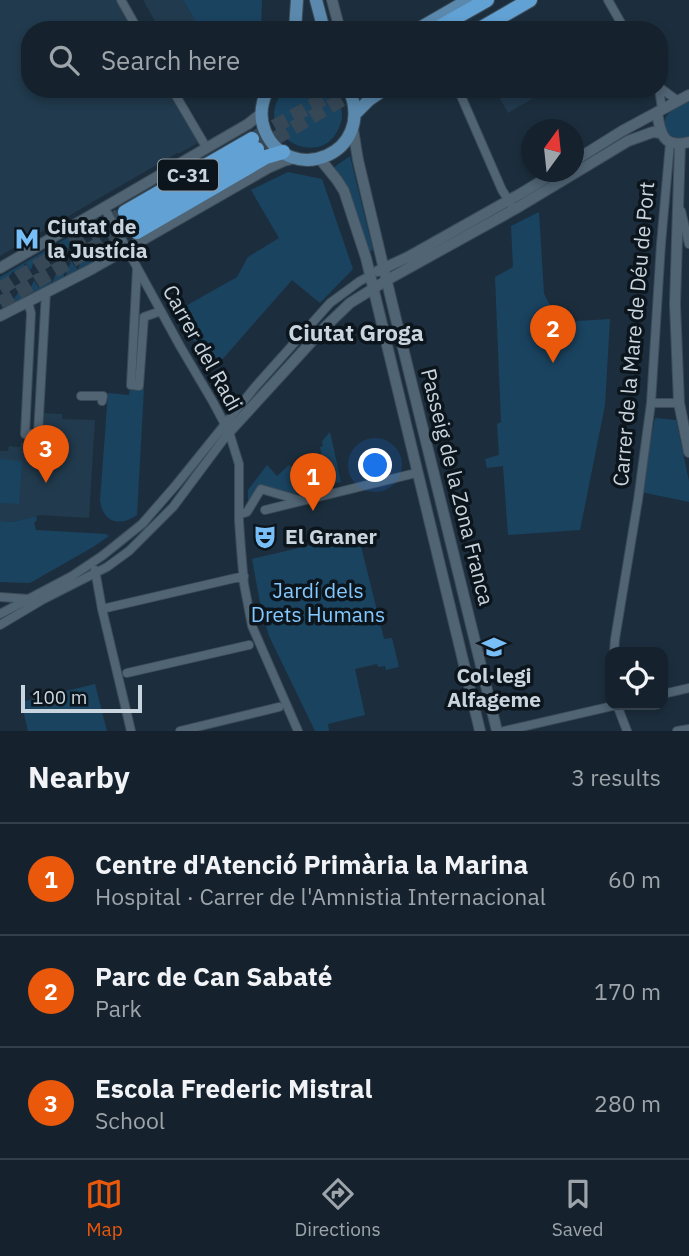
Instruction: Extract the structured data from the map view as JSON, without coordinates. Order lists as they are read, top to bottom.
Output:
{
  "streets": {
    "highway": ["C-31"],
    "main road": ["Carrer de la Mare de Déu de Port", "Passeig de la Zona Franca"],
    "street": ["Carrer del Radi"]
  },
  "districts": ["Ciutat Groga"],
  "parks": ["Jardí dels Drets Humans"],
  "places": {
    "metro station": ["Ciutat de la Justícia"],
    "theatre": ["El Graner"],
    "school or university": ["Col·legi Alfageme"]
  },
  "scale_bar": "100 m",
  "north": "top",
  "page": {
    "search": "Search here",
    "pins": ["2", "3", "1"],
    "scale": "100 m",
    "heading": ["Nearby", "3 results"],
    "list": [
      {
        "mark": "1",
        "name": "Centre d'Atenció Primària la Marina",
        "note": "Hospital · Carrer de l'Amnistia Internacional",
        "value": "60 m"
      },
      {
        "mark": "2",
        "name": "Parc de Can Sabaté",
        "note": "Park",
        "value": "170 m"
      },
      {
        "mark": "3",
        "name": "Escola Frederic Mistral",
        "note": "School",
        "value": "280 m"
      }
    ],
    "nav": ["Map", "Directions", "Saved"]
  }
}
